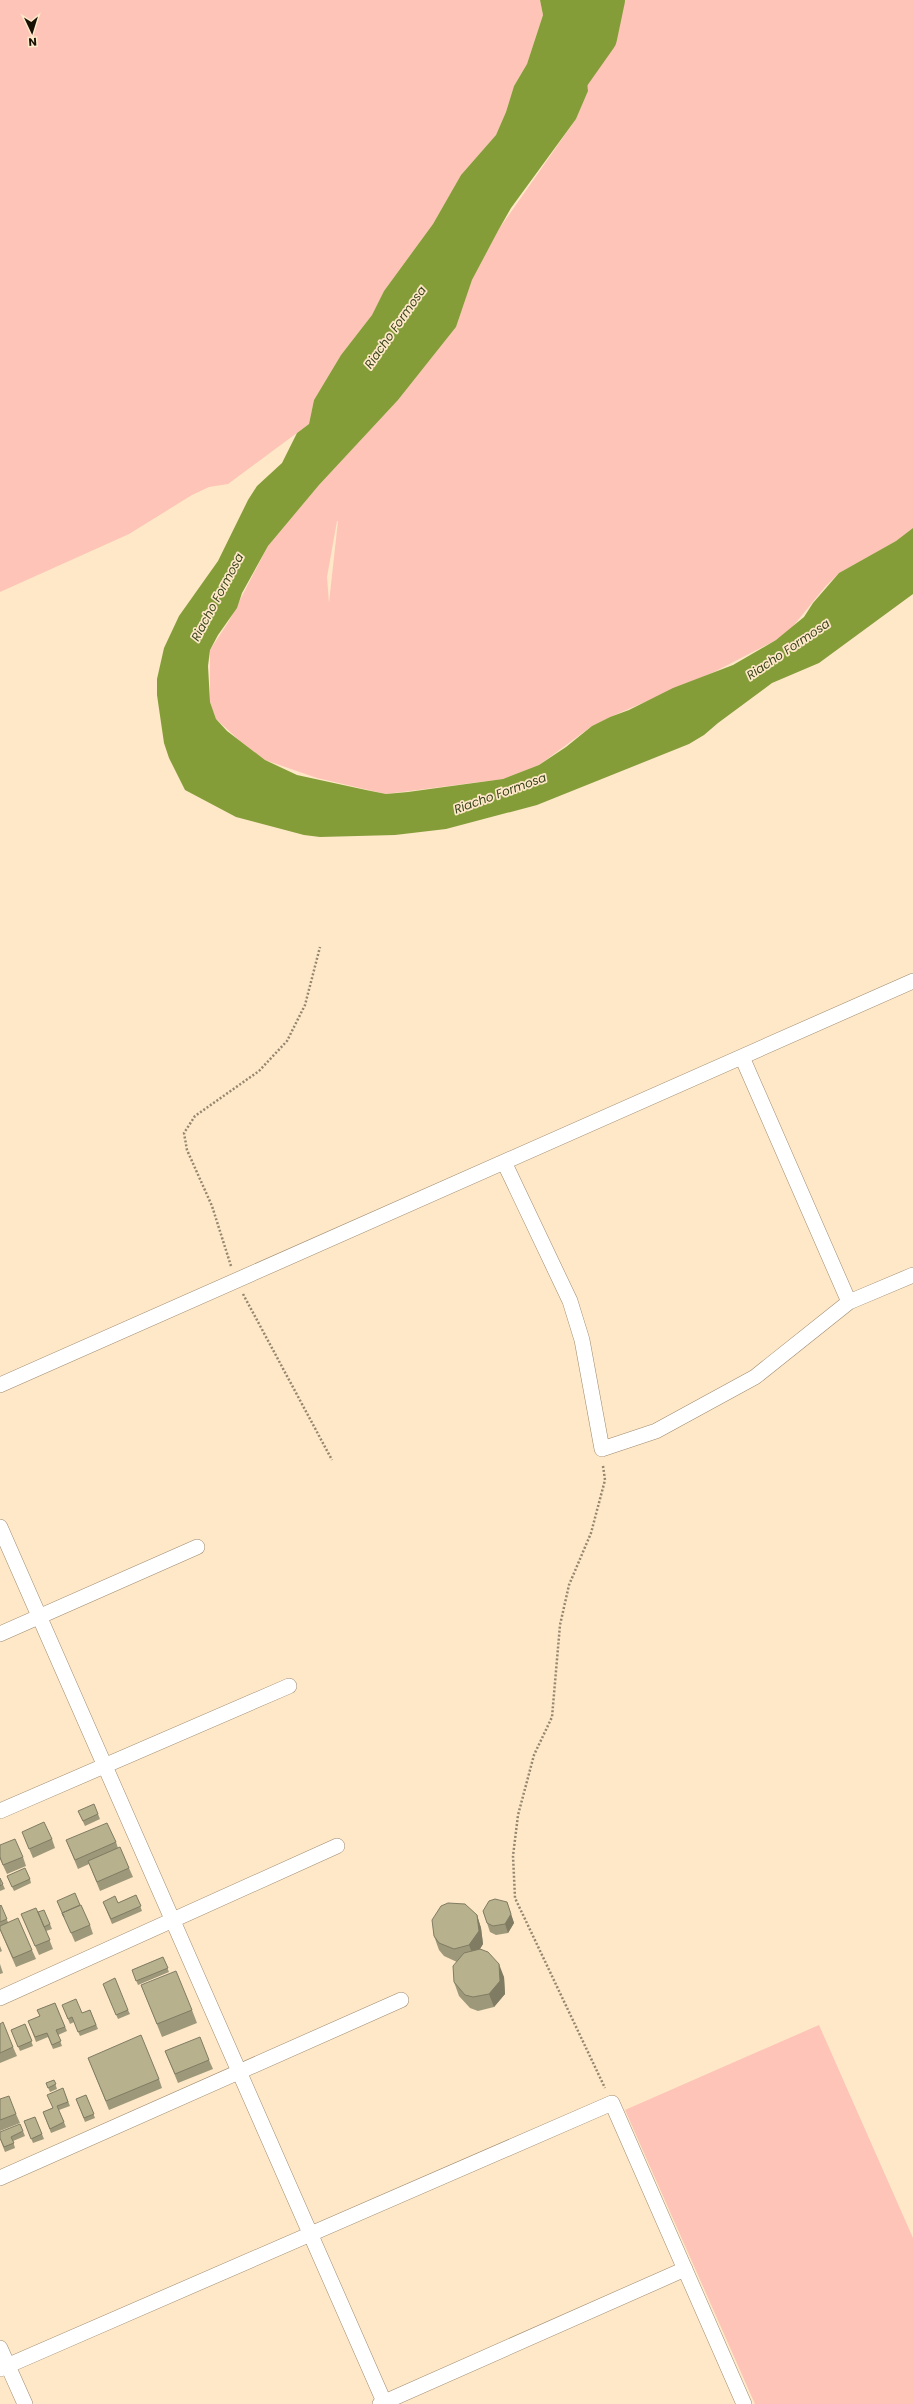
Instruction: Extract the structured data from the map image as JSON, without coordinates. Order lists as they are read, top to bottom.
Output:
{
  "water": ["Riacho Formosa"],
  "north": "bottom"
}
